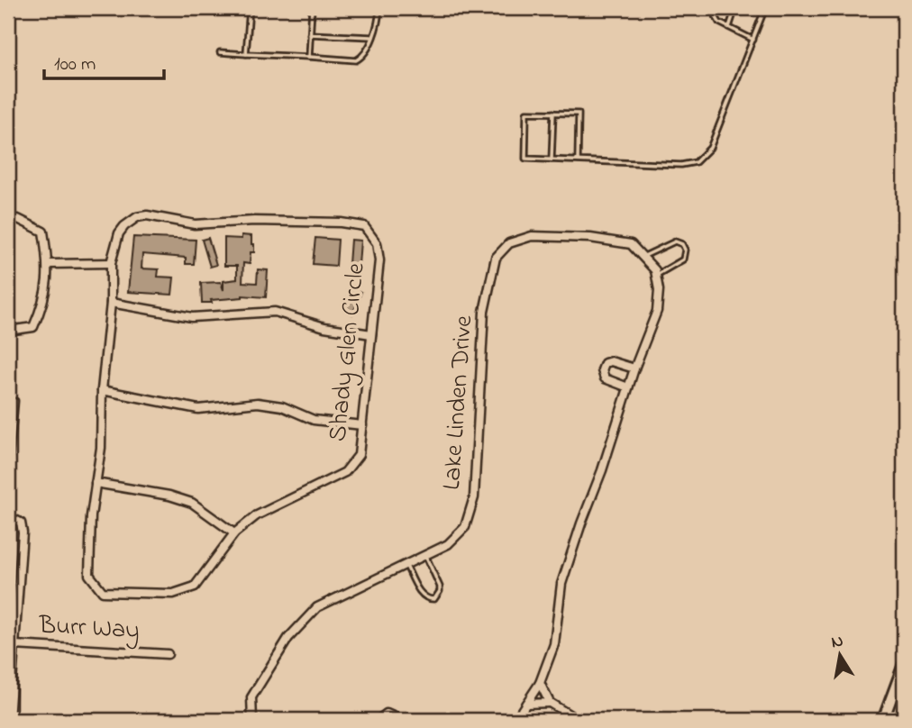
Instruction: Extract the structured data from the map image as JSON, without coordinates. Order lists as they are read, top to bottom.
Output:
{
  "streets": {
    "street": ["Shady Glen Circle", "Lake Linden Drive", "Burr Way"]
  },
  "scale_bar": "100 m",
  "north": "top"
}
